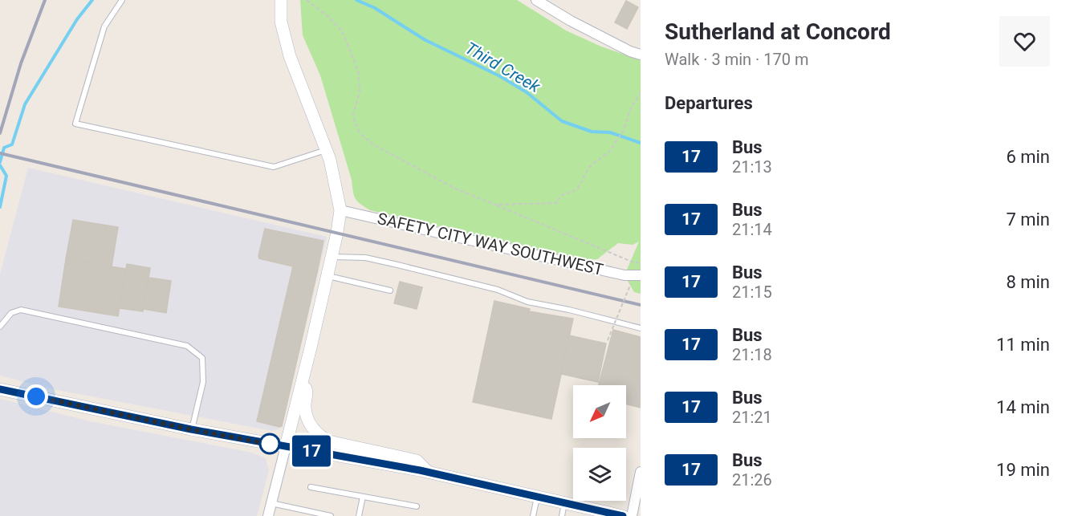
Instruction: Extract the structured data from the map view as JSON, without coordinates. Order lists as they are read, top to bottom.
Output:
{
  "streets": {
    "street": ["SAFETY CITY WAY SOUTHWEST"]
  },
  "water": ["Third Creek"],
  "lines": ["bus line 17"],
  "north": "bottom left",
  "page": {
    "on_map": "17",
    "heading": [
      ["Sutherland at Concord", "Walk · 3 min · 170 m"],
      "Departures"
    ],
    "list": [
      {
        "mark": "17",
        "name": "Bus",
        "note": "21:13",
        "value": "6 min"
      },
      {
        "mark": "17",
        "name": "Bus",
        "note": "21:14",
        "value": "7 min"
      },
      {
        "mark": "17",
        "name": "Bus",
        "note": "21:15",
        "value": "8 min"
      },
      {
        "mark": "17",
        "name": "Bus",
        "note": "21:18",
        "value": "11 min"
      },
      {
        "mark": "17",
        "name": "Bus",
        "note": "21:21",
        "value": "14 min"
      },
      {
        "mark": "17",
        "name": "Bus",
        "note": "21:26",
        "value": "19 min"
      }
    ]
  }
}
